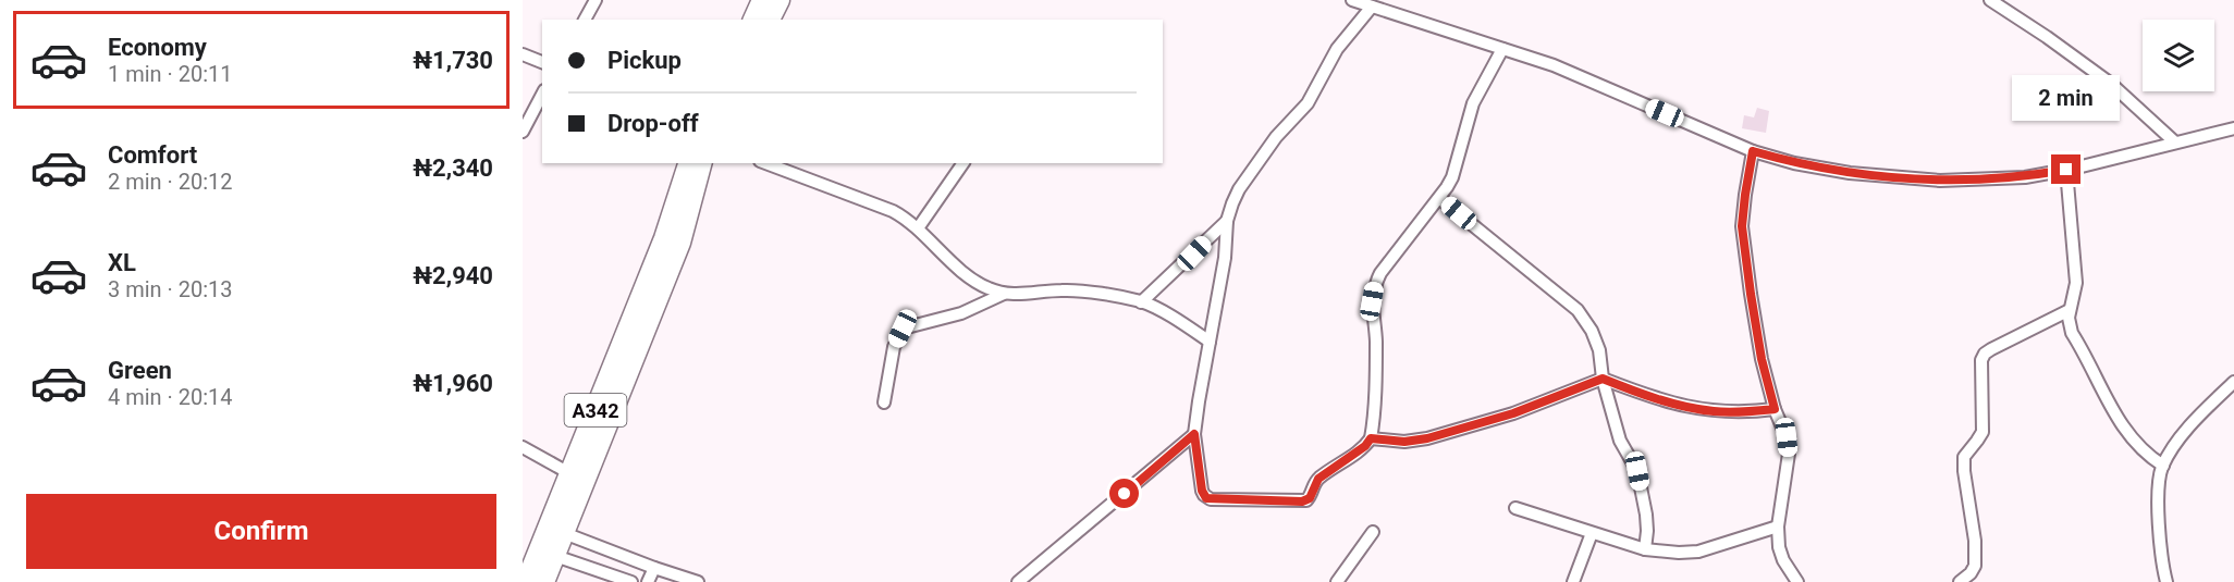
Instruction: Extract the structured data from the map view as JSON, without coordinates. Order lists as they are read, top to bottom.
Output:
{
  "streets": {
    "highway": ["A342"]
  },
  "page": {
    "list": [
      {
        "name": "Economy",
        "note": "1 min · 20:11",
        "value": "₦1,730"
      },
      {
        "name": "Comfort",
        "note": "2 min · 20:12",
        "value": "₦2,340"
      },
      {
        "name": "XL",
        "note": "3 min · 20:13",
        "value": "₦2,940"
      },
      {
        "name": "Green",
        "note": "4 min · 20:14",
        "value": "₦1,960"
      }
    ],
    "banner": ["Pickup", "Drop-off"],
    "bubble": "2 min",
    "buttons": "Confirm"
  }
}
